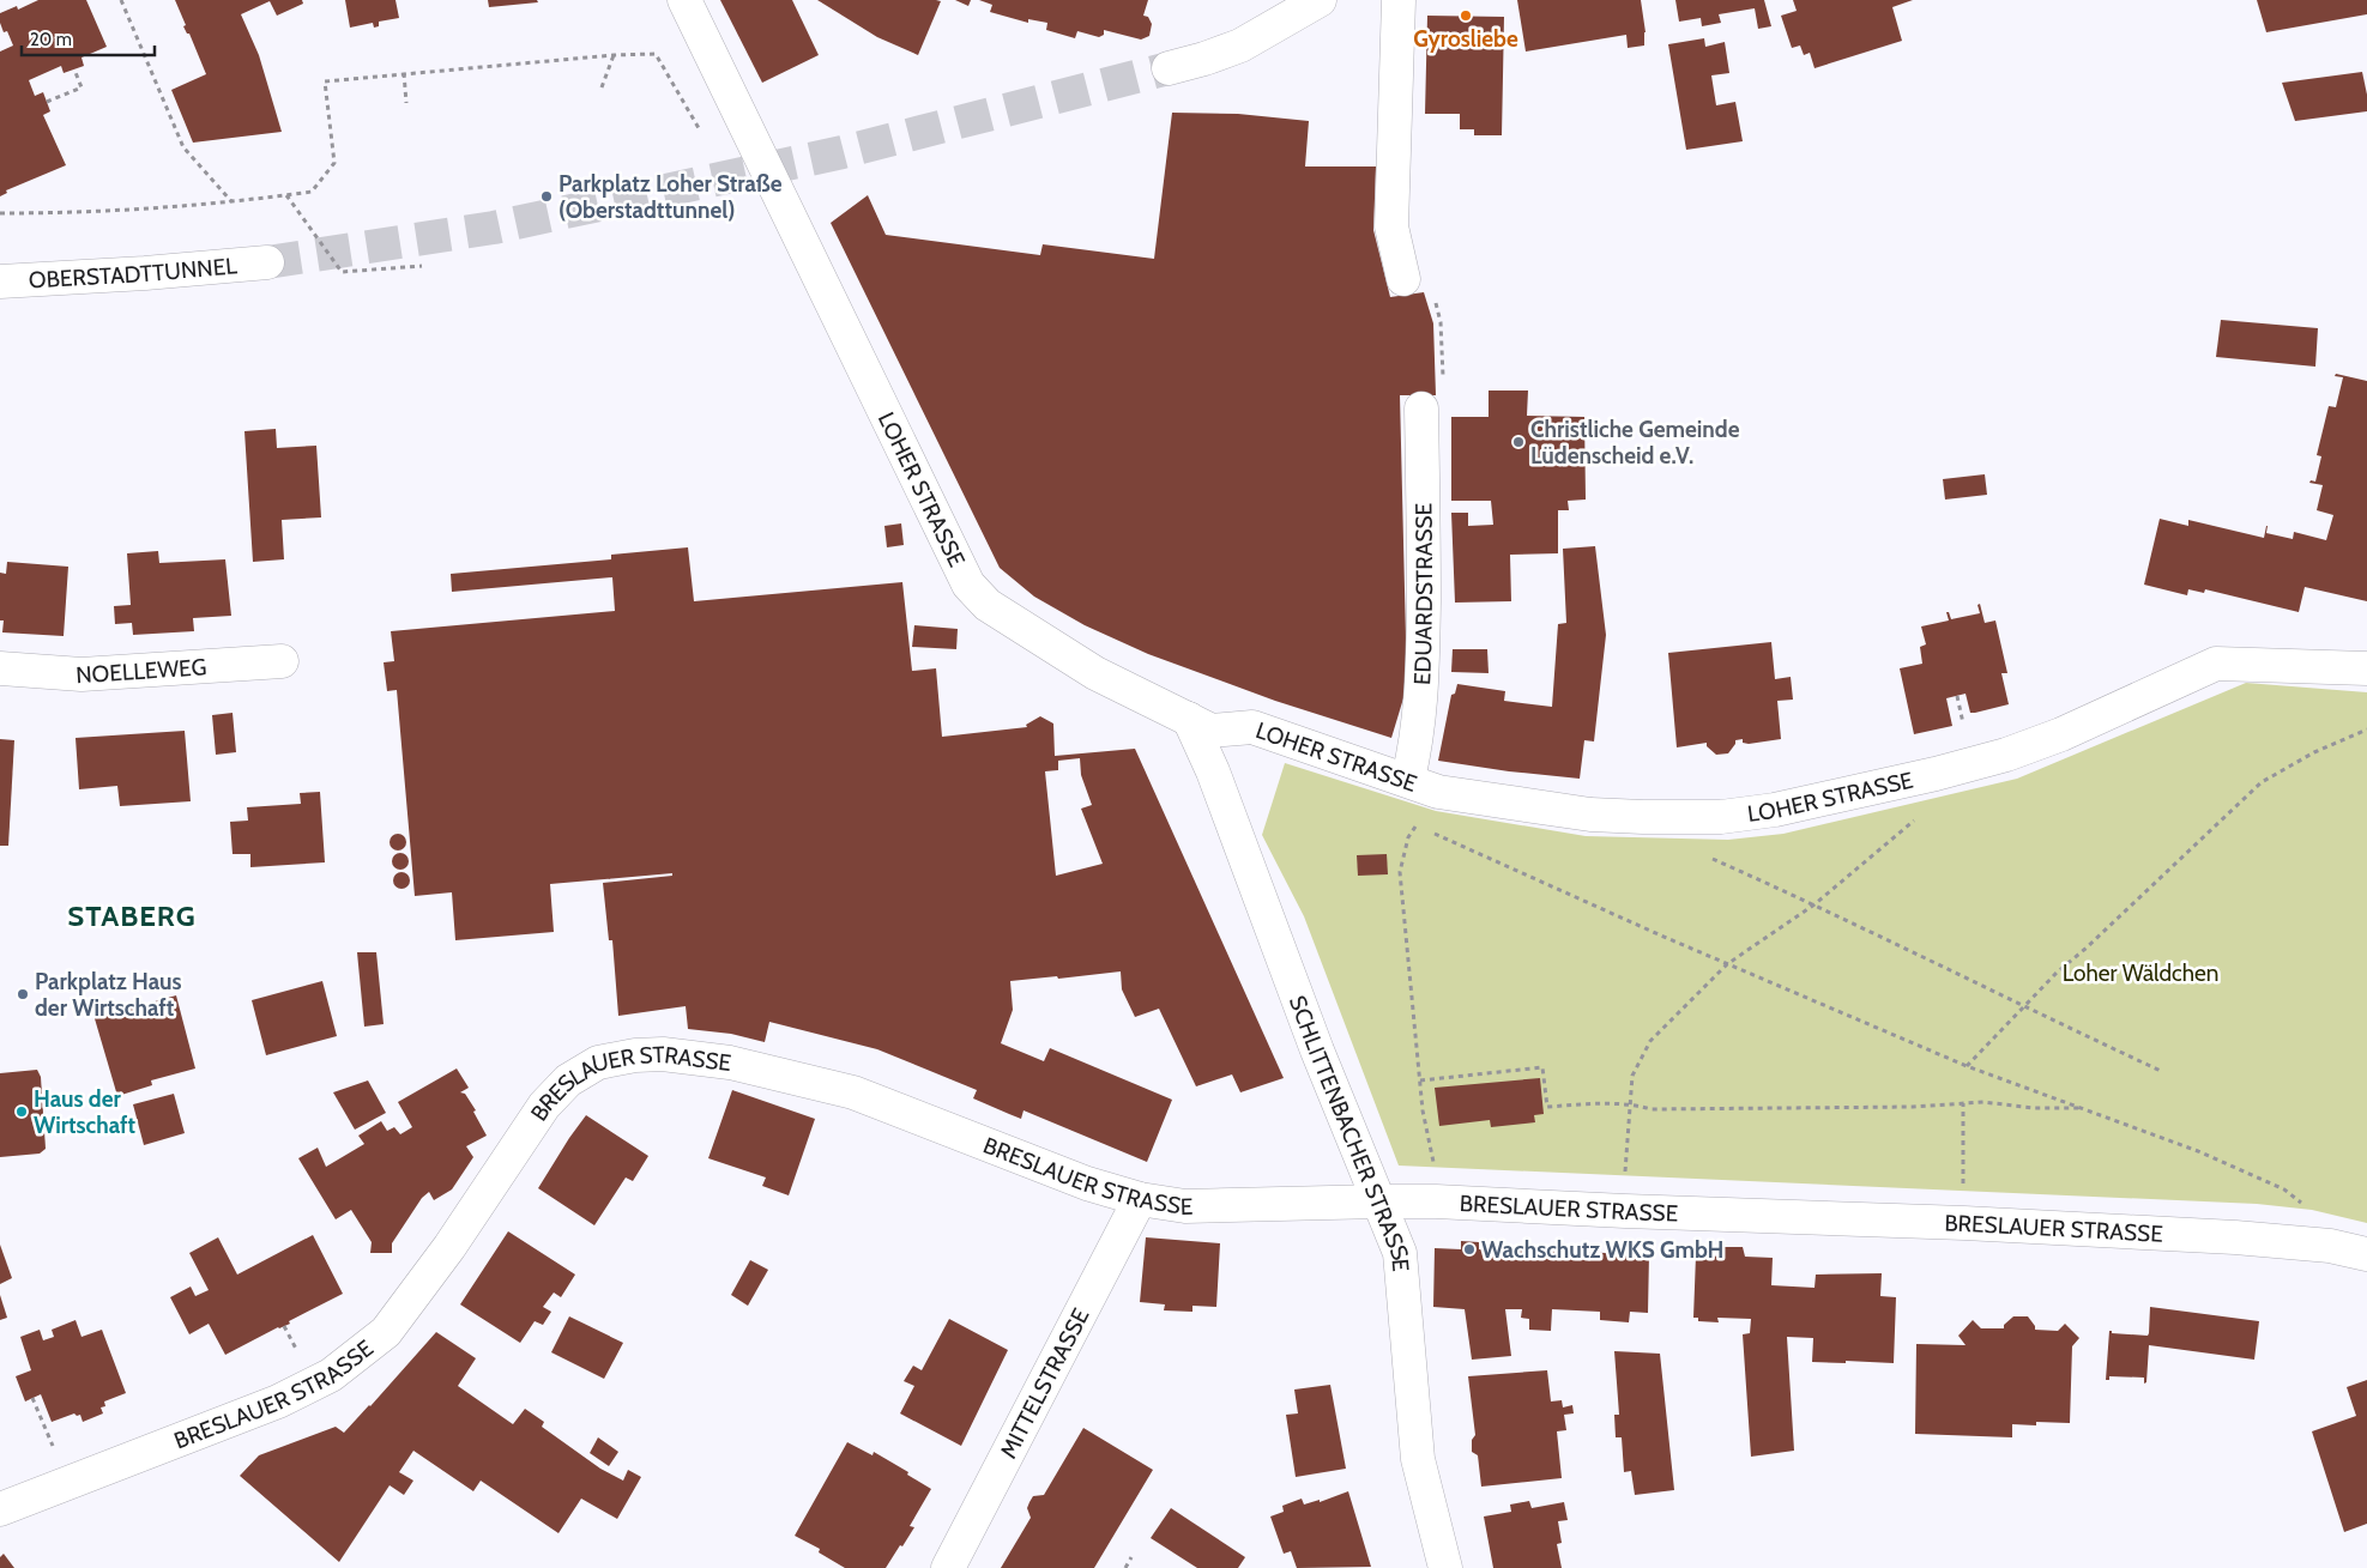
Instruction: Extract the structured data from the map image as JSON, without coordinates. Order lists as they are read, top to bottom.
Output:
{
  "streets": {
    "street": [
      "OBERSTADTTUNNEL",
      "LOHER STRASSE",
      "EDUARDSTRASSE",
      "NOELLEWEG",
      "BRESLAUER STRASSE",
      "SCHLITTENBACHER STRASSE",
      "MITTELSTRASSE"
    ]
  },
  "crossings": [
    ["LOHER STRASSE", "EDUARDSTRASSE"],
    ["LOHER STRASSE", "SCHLITTENBACHER STRASSE"],
    ["BRESLAUER STRASSE", "SCHLITTENBACHER STRASSE"],
    ["BRESLAUER STRASSE", "MITTELSTRASSE"]
  ],
  "districts": ["STABERG"],
  "parks": ["Loher Wäldchen"],
  "places": [
    "Gyrosliebe",
    "Parkplatz Loher Straße (Oberstadttunnel)",
    "Christliche Gemeinde Lüdenscheid e.V.",
    "Parkplatz Haus der Wirtschaft",
    "Haus der Wirtschaft",
    "Wachschutz WKS GmbH"
  ],
  "scale_bar": "20 m"
}
